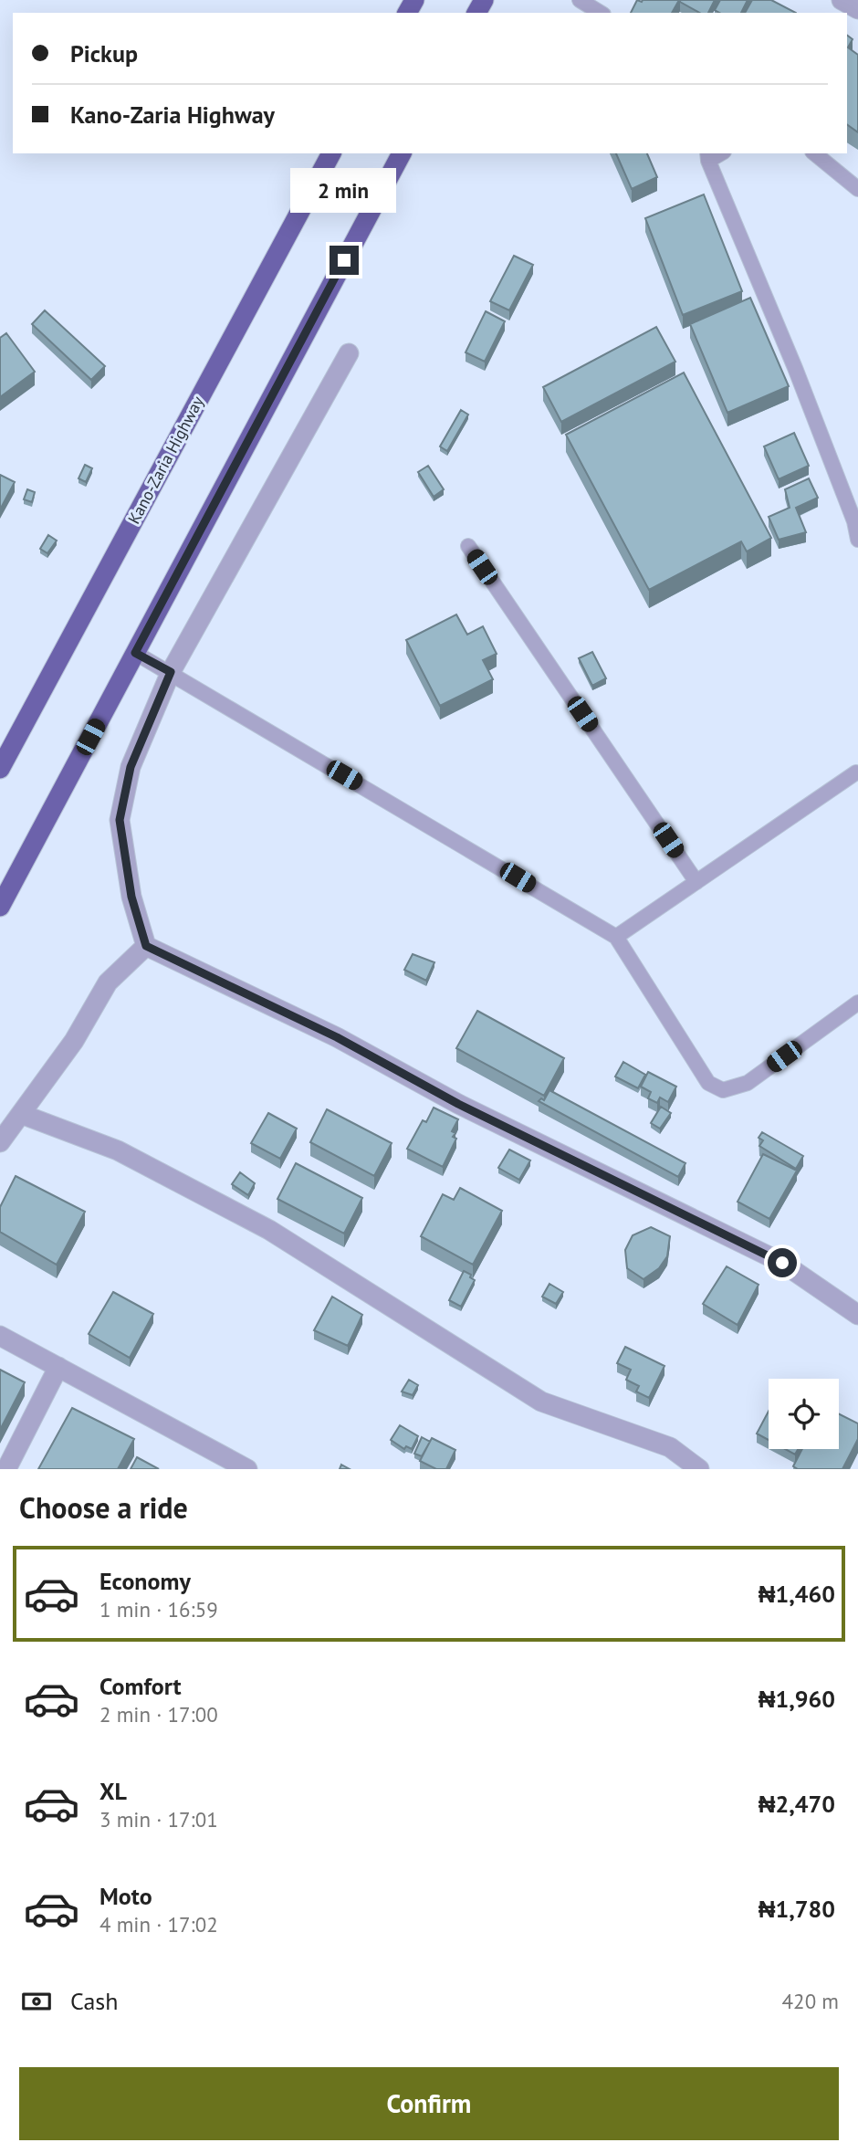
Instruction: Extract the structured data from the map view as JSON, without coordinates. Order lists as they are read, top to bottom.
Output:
{
  "streets": {
    "highway": ["Kano-Zaria Highway"]
  },
  "page": {
    "banner": ["Pickup", "Kano-Zaria Highway"],
    "bubble": "2 min",
    "heading": "Choose a ride",
    "list": [
      {
        "name": "Economy",
        "note": "1 min · 16:59",
        "value": "₦1,460"
      },
      {
        "name": "Comfort",
        "note": "2 min · 17:00",
        "value": "₦1,960"
      },
      {
        "name": "XL",
        "note": "3 min · 17:01",
        "value": "₦2,470"
      },
      {
        "name": "Moto",
        "note": "4 min · 17:02",
        "value": "₦1,780"
      }
    ],
    "pay": ["Cash", "420 m"],
    "buttons": "Confirm"
  }
}
